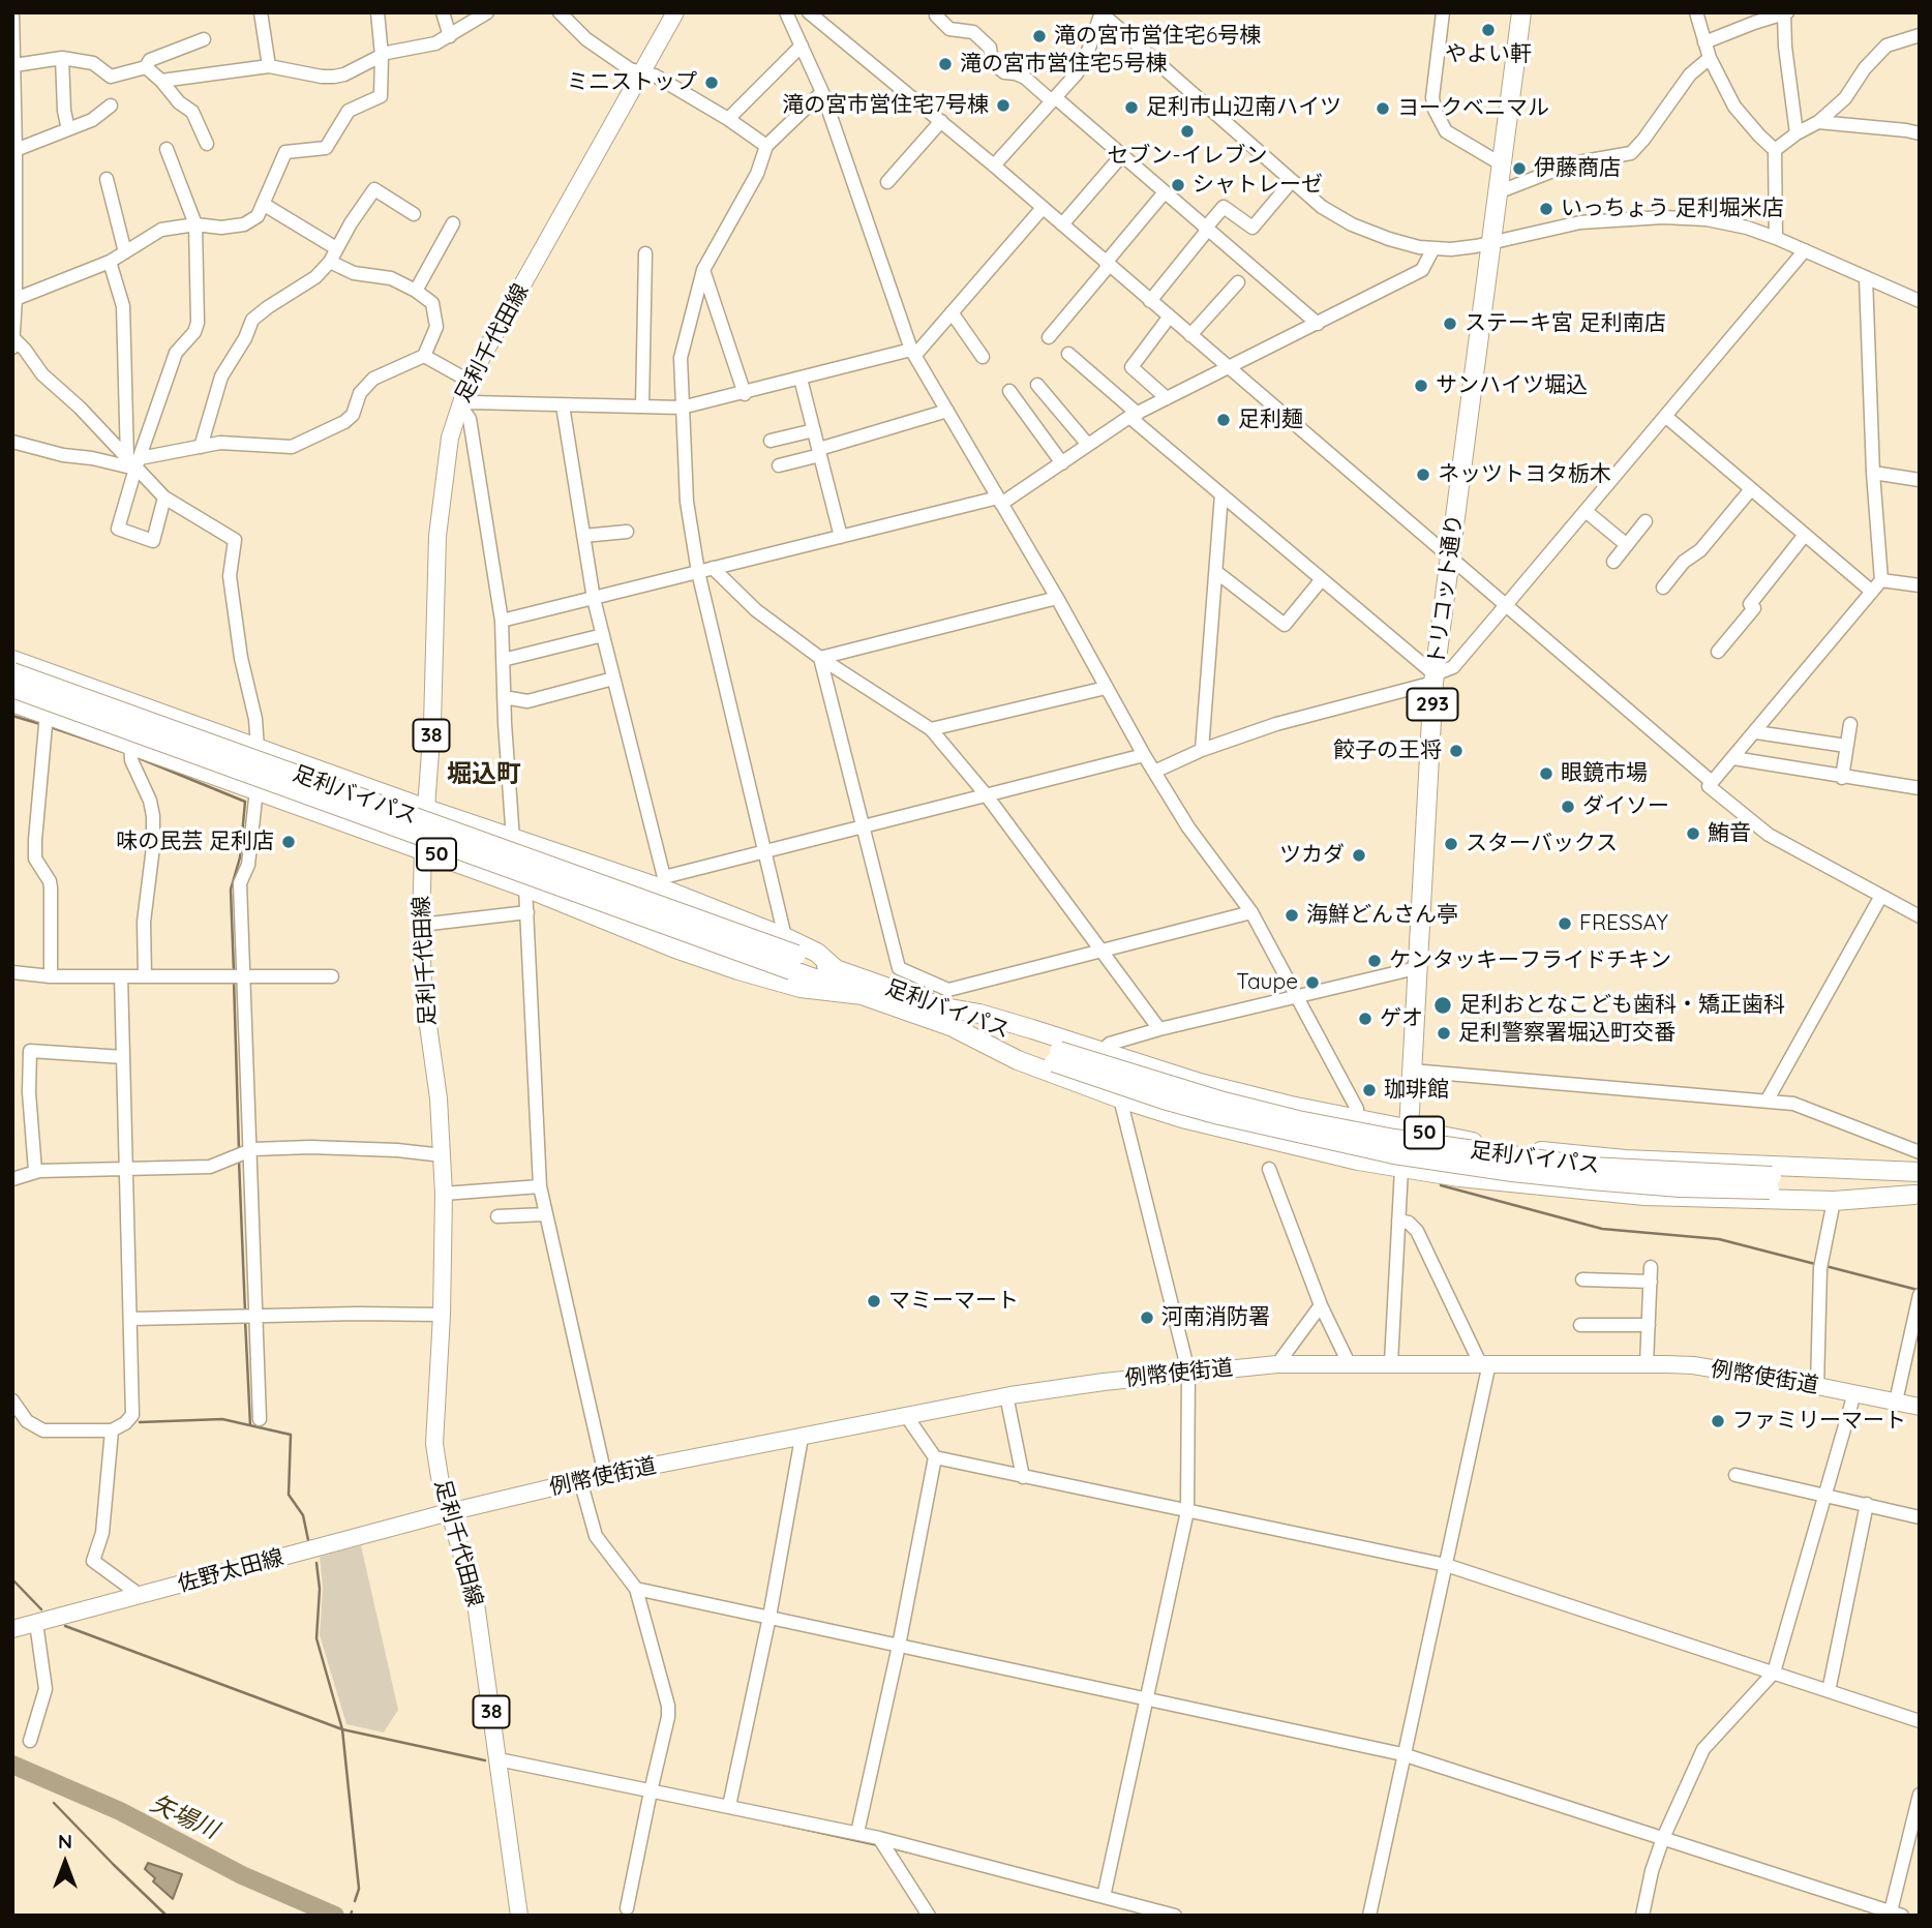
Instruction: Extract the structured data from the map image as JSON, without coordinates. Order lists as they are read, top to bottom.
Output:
{
  "streets": {
    "highway": [
      "トリコット通り",
      "293",
      "足利バイパス",
      "50"
    ],
    "main road": [
      "足利千代田線",
      "38",
      "例幣使街道",
      "佐野太田線"
    ]
  },
  "crossings": [
    ["足利千代田線", "50"],
    ["足利千代田線", "例幣使街道"],
    ["足利千代田線", "佐野太田線"],
    ["トリコット通り", "50"],
    ["足利バイパス", "50"],
    ["例幣使街道", "佐野太田線"]
  ],
  "districts": ["堀込町"],
  "water": ["矢場川"],
  "places": [
    "やよい軒",
    "滝の宮市営住宅6号棟",
    "滝の宮市営住宅5号棟",
    "ミニストップ",
    "滝の宮市営住宅7号棟",
    "足利市山辺南ハイツ",
    "ヨークベニマル",
    "セブン-イレブン",
    "伊藤商店",
    "シャトレーゼ",
    "いっちょう 足利堀米店",
    "ステーキ宮 足利南店",
    "サンハイツ堀込",
    "足利麺",
    "ネッツトヨタ栃木",
    "餃子の王将",
    "眼鏡市場",
    "ダイソー",
    "鮪音",
    "味の民芸 足利店",
    "スターバックス",
    "ツカダ",
    "海鮮どんさん亭",
    "FRESSAY",
    "ケンタッキーフライドチキン",
    "Taupe",
    "足利おとなこども歯科・矯正歯科",
    "ゲオ",
    "足利警察署堀込町交番",
    "珈琲館",
    "マミーマート",
    "河南消防署",
    "ファミリーマート"
  ],
  "north": "top"
}
